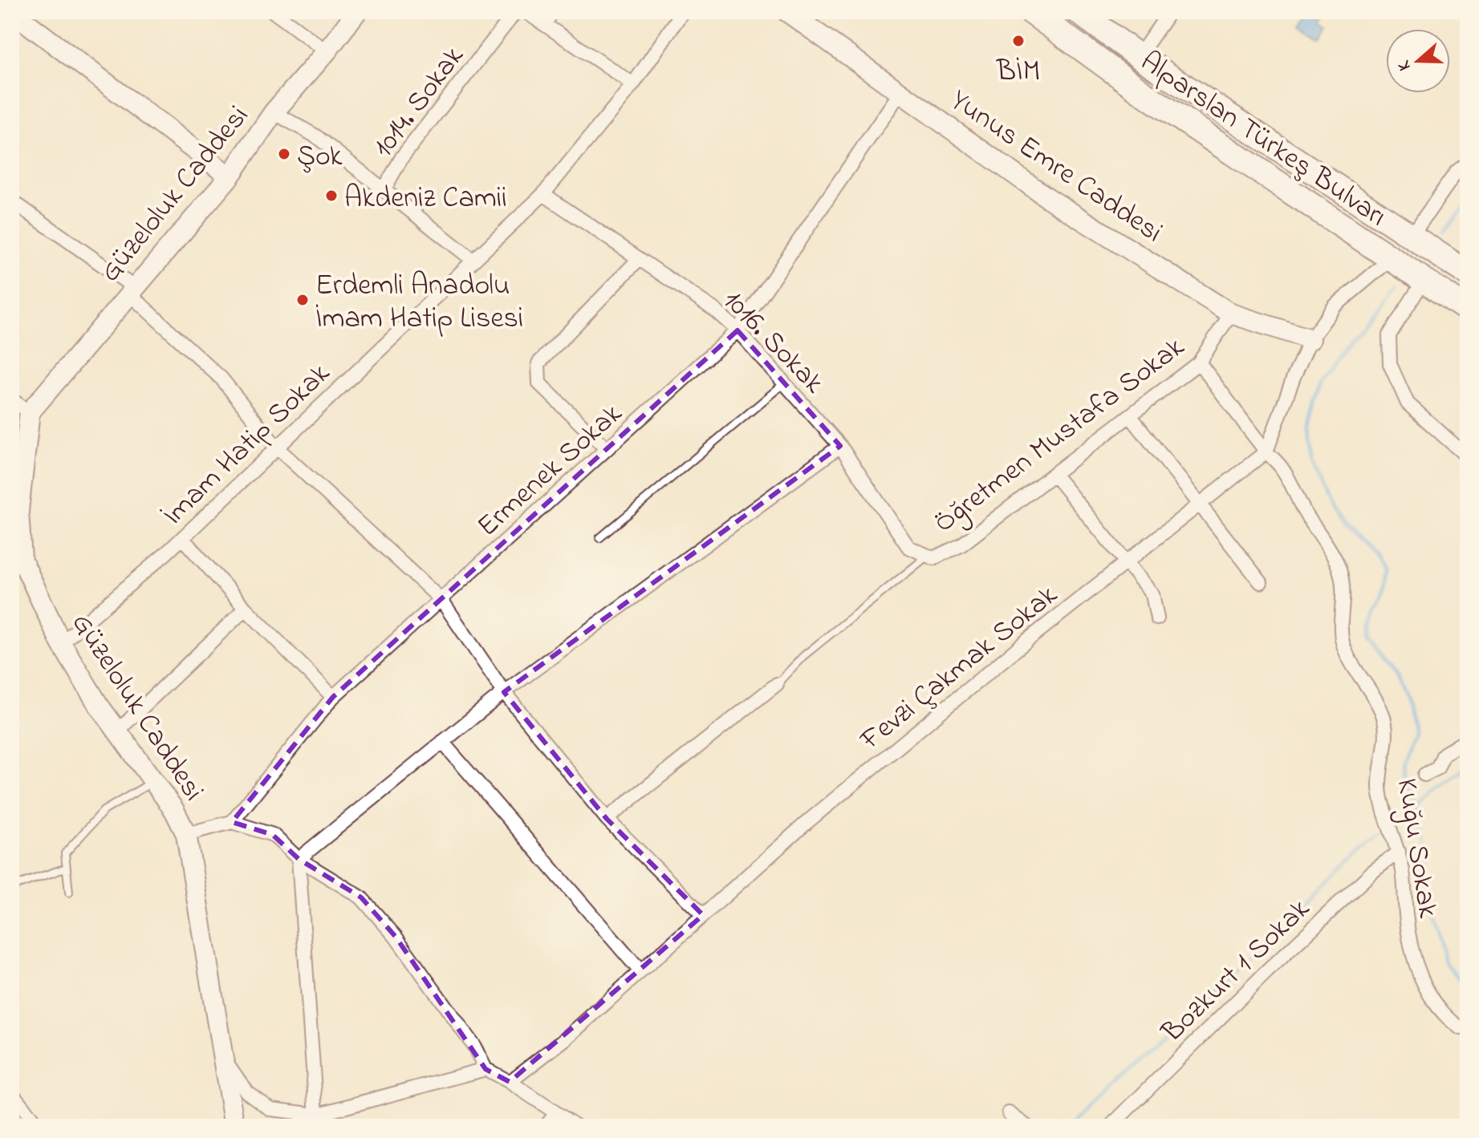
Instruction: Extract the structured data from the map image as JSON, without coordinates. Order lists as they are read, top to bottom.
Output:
{
  "streets": {
    "highway": ["Alparslan Türkeş Bulvarı"],
    "main road": ["Yunus Emre Caddesi", "Güzeloluk Caddesi"],
    "street": [
      "1014. Sokak",
      "1016. Sokak",
      "Öğretmen Mustafa Sokak",
      "İmam Hatip Sokak",
      "Ermenek Sokak",
      "Fevzi Çakmak Sokak",
      "Kuğu Sokak",
      "Bozkurt 1 Sokak"
    ]
  },
  "crossings": [
    ["Yunus Emre Caddesi", "Öğretmen Mustafa Sokak"],
    ["Yunus Emre Caddesi", "Ermenek Sokak"],
    ["Güzeloluk Caddesi", "İmam Hatip Sokak"],
    ["1016. Sokak", "Öğretmen Mustafa Sokak"],
    ["1016. Sokak", "İmam Hatip Sokak"],
    ["1016. Sokak", "Ermenek Sokak"],
    ["Öğretmen Mustafa Sokak", "Kuğu Sokak"],
    ["Fevzi Çakmak Sokak", "Kuğu Sokak"],
    ["Kuğu Sokak", "Bozkurt 1 Sokak"]
  ],
  "places": [
    "BİM",
    "Şok",
    "Akdeniz Camii",
    "Erdemli Anadolu İmam Hatip Lisesi"
  ],
  "north": "left"
}
